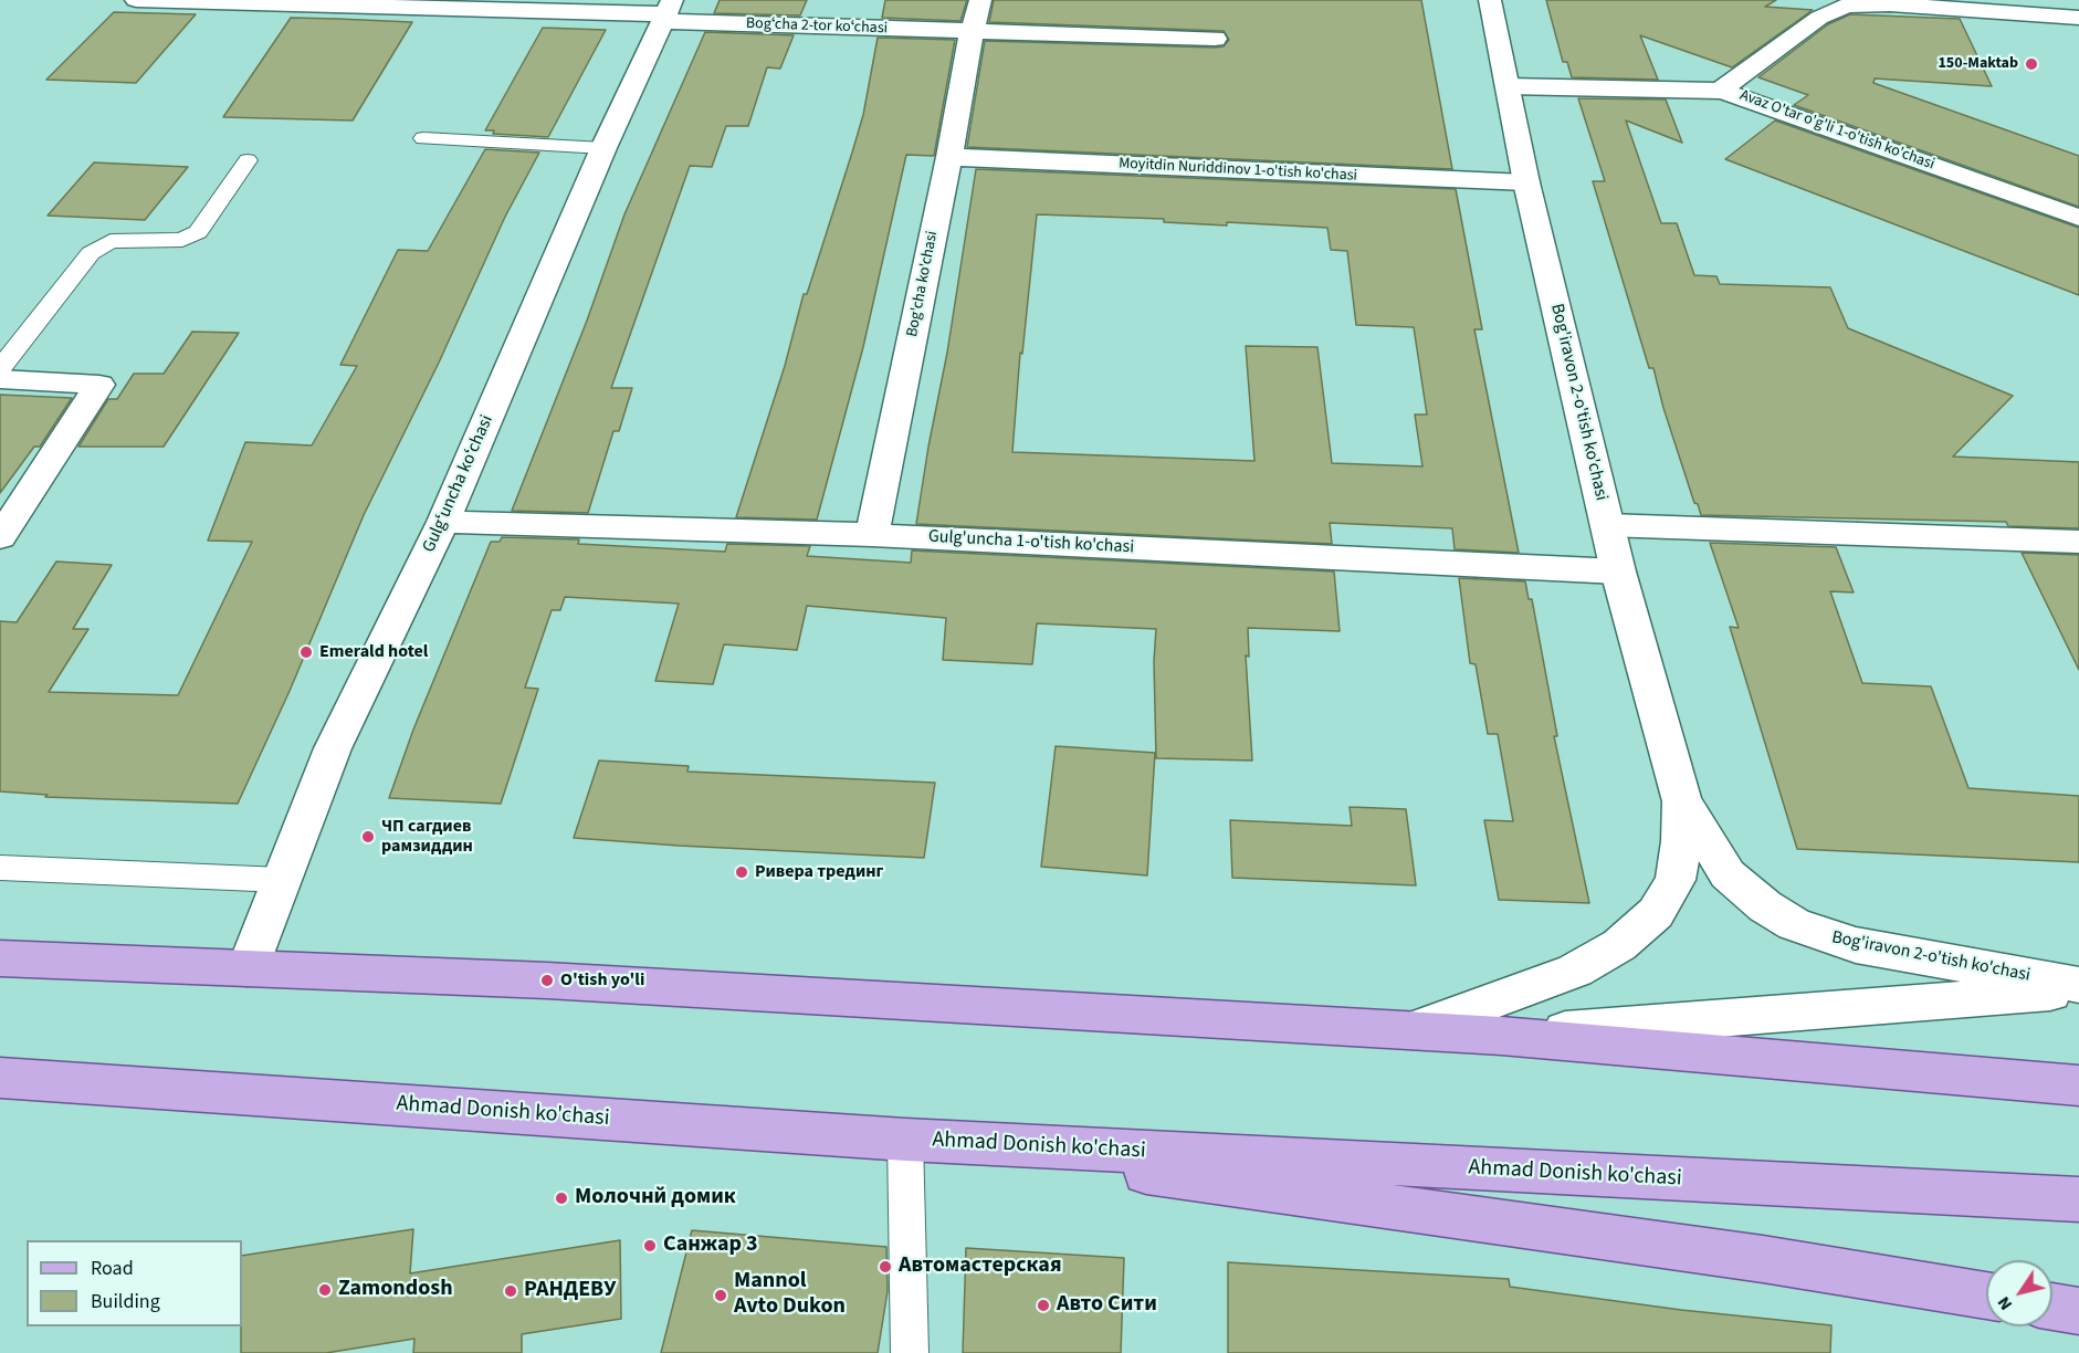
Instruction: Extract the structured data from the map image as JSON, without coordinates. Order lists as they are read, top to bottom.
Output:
{
  "streets": {
    "main road": ["Ahmad Donish ko'chasi"],
    "street": [
      "Bogʻcha 2-tor koʻchasi",
      "Avaz O'tar o'g'li 1-o'tish ko'chasi",
      "Moyitdin Nuriddinov 1-o'tish ko'chasi",
      "Bog'cha ko'chasi",
      "Bog'iravon 2-o'tish ko'chasi",
      "Gulgʻuncha koʻchasi",
      "Gulg'uncha 1-o'tish ko'chasi"
    ]
  },
  "crossings": [
    ["Bogʻcha 2-tor koʻchasi", "Bog'cha ko'chasi"],
    ["Bogʻcha 2-tor koʻchasi", "Gulgʻuncha koʻchasi"],
    ["Avaz O'tar o'g'li 1-o'tish ko'chasi", "Bog'iravon 2-o'tish ko'chasi"],
    ["Moyitdin Nuriddinov 1-o'tish ko'chasi", "Bog'cha ko'chasi"],
    ["Moyitdin Nuriddinov 1-o'tish ko'chasi", "Bog'iravon 2-o'tish ko'chasi"],
    ["Bog'cha ko'chasi", "Gulg'uncha 1-o'tish ko'chasi"],
    ["Bog'iravon 2-o'tish ko'chasi", "Gulg'uncha 1-o'tish ko'chasi"],
    ["Gulgʻuncha koʻchasi", "Gulg'uncha 1-o'tish ko'chasi"]
  ],
  "places": [
    "150-Maktab",
    "Emerald hotel",
    "ЧП сагдиев рамзиддин",
    "Ривера трединг",
    "O'tish yo'li",
    "Молочнй домик",
    "Санжар 3",
    "Автомастерская",
    "Zamondosh",
    "РАНДЕВУ",
    "Mannol Avto Dukon",
    "Авто Сити"
  ],
  "legend": ["Road", "Building"],
  "north": "bottom left"
}
